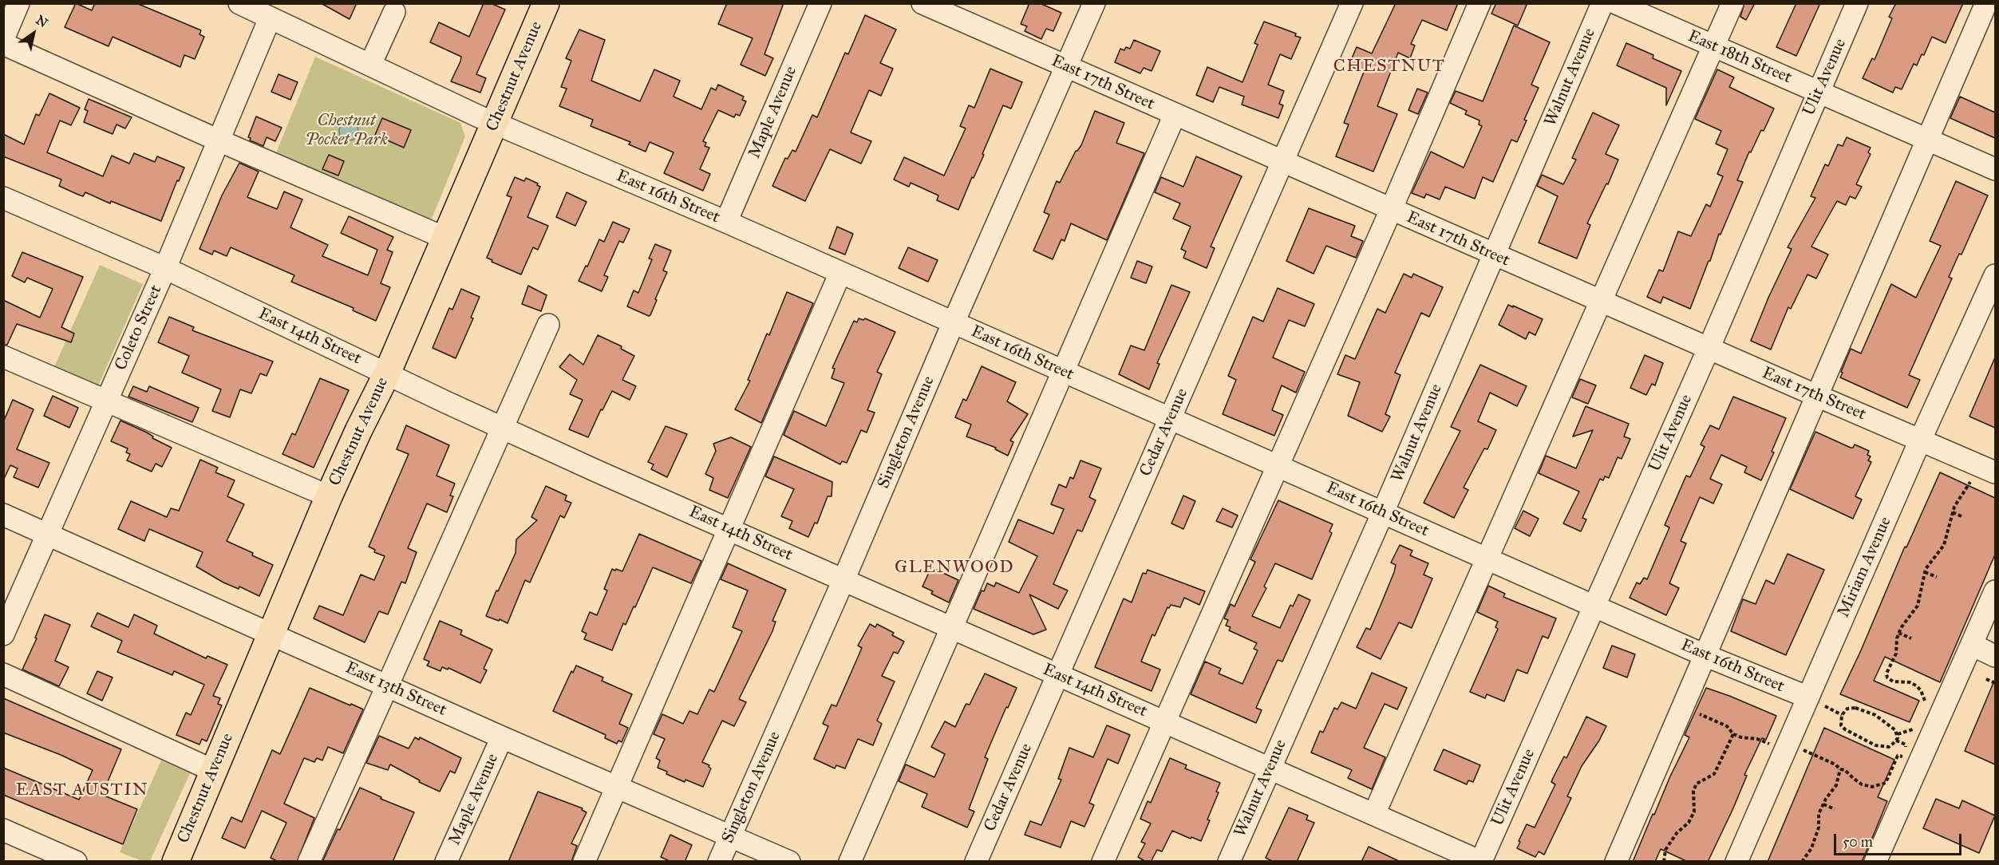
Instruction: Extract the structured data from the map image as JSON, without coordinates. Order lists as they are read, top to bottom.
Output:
{
  "streets": {
    "main road": ["Chestnut Avenue"],
    "street": [
      "East 18th Street",
      "Walnut Avenue",
      "Ulit Avenue",
      "East 17th Street",
      "Maple Avenue",
      "East 16th Street",
      "Coleto Street",
      "East 14th Street",
      "Singleton Avenue",
      "Cedar Avenue",
      "Miriam Avenue",
      "East 13th Street"
    ]
  },
  "crossings": [
    ["East 18th Street", "Ulit Avenue"],
    ["Chestnut Avenue", "East 16th Street"],
    ["Chestnut Avenue", "East 14th Street"],
    ["Chestnut Avenue", "East 13th Street"],
    ["Walnut Avenue", "East 17th Street"],
    ["Walnut Avenue", "East 16th Street"],
    ["Walnut Avenue", "East 14th Street"],
    ["Ulit Avenue", "East 17th Street"],
    ["Ulit Avenue", "East 16th Street"],
    ["Ulit Avenue", "East 14th Street"],
    ["East 17th Street", "Singleton Avenue"],
    ["East 17th Street", "Cedar Avenue"],
    ["East 17th Street", "Miriam Avenue"],
    ["Maple Avenue", "East 16th Street"],
    ["Maple Avenue", "East 13th Street"],
    ["East 16th Street", "Coleto Street"],
    ["East 16th Street", "Singleton Avenue"],
    ["East 16th Street", "Cedar Avenue"],
    ["East 16th Street", "Miriam Avenue"],
    ["Coleto Street", "East 14th Street"],
    ["Coleto Street", "East 13th Street"],
    ["East 14th Street", "Singleton Avenue"],
    ["East 14th Street", "Cedar Avenue"],
    ["Singleton Avenue", "East 13th Street"]
  ],
  "districts": ["CHESTNUT", "GLENWOOD", "EAST AUSTIN"],
  "parks": ["Chestnut Pocket Park"],
  "scale_bar": "50 m",
  "north": "top right"
}
